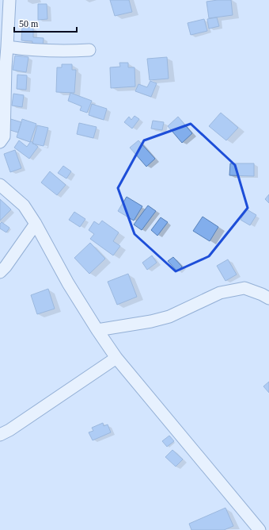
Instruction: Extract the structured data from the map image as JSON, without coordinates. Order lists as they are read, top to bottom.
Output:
{
  "scale_bar": "50 m"
}
